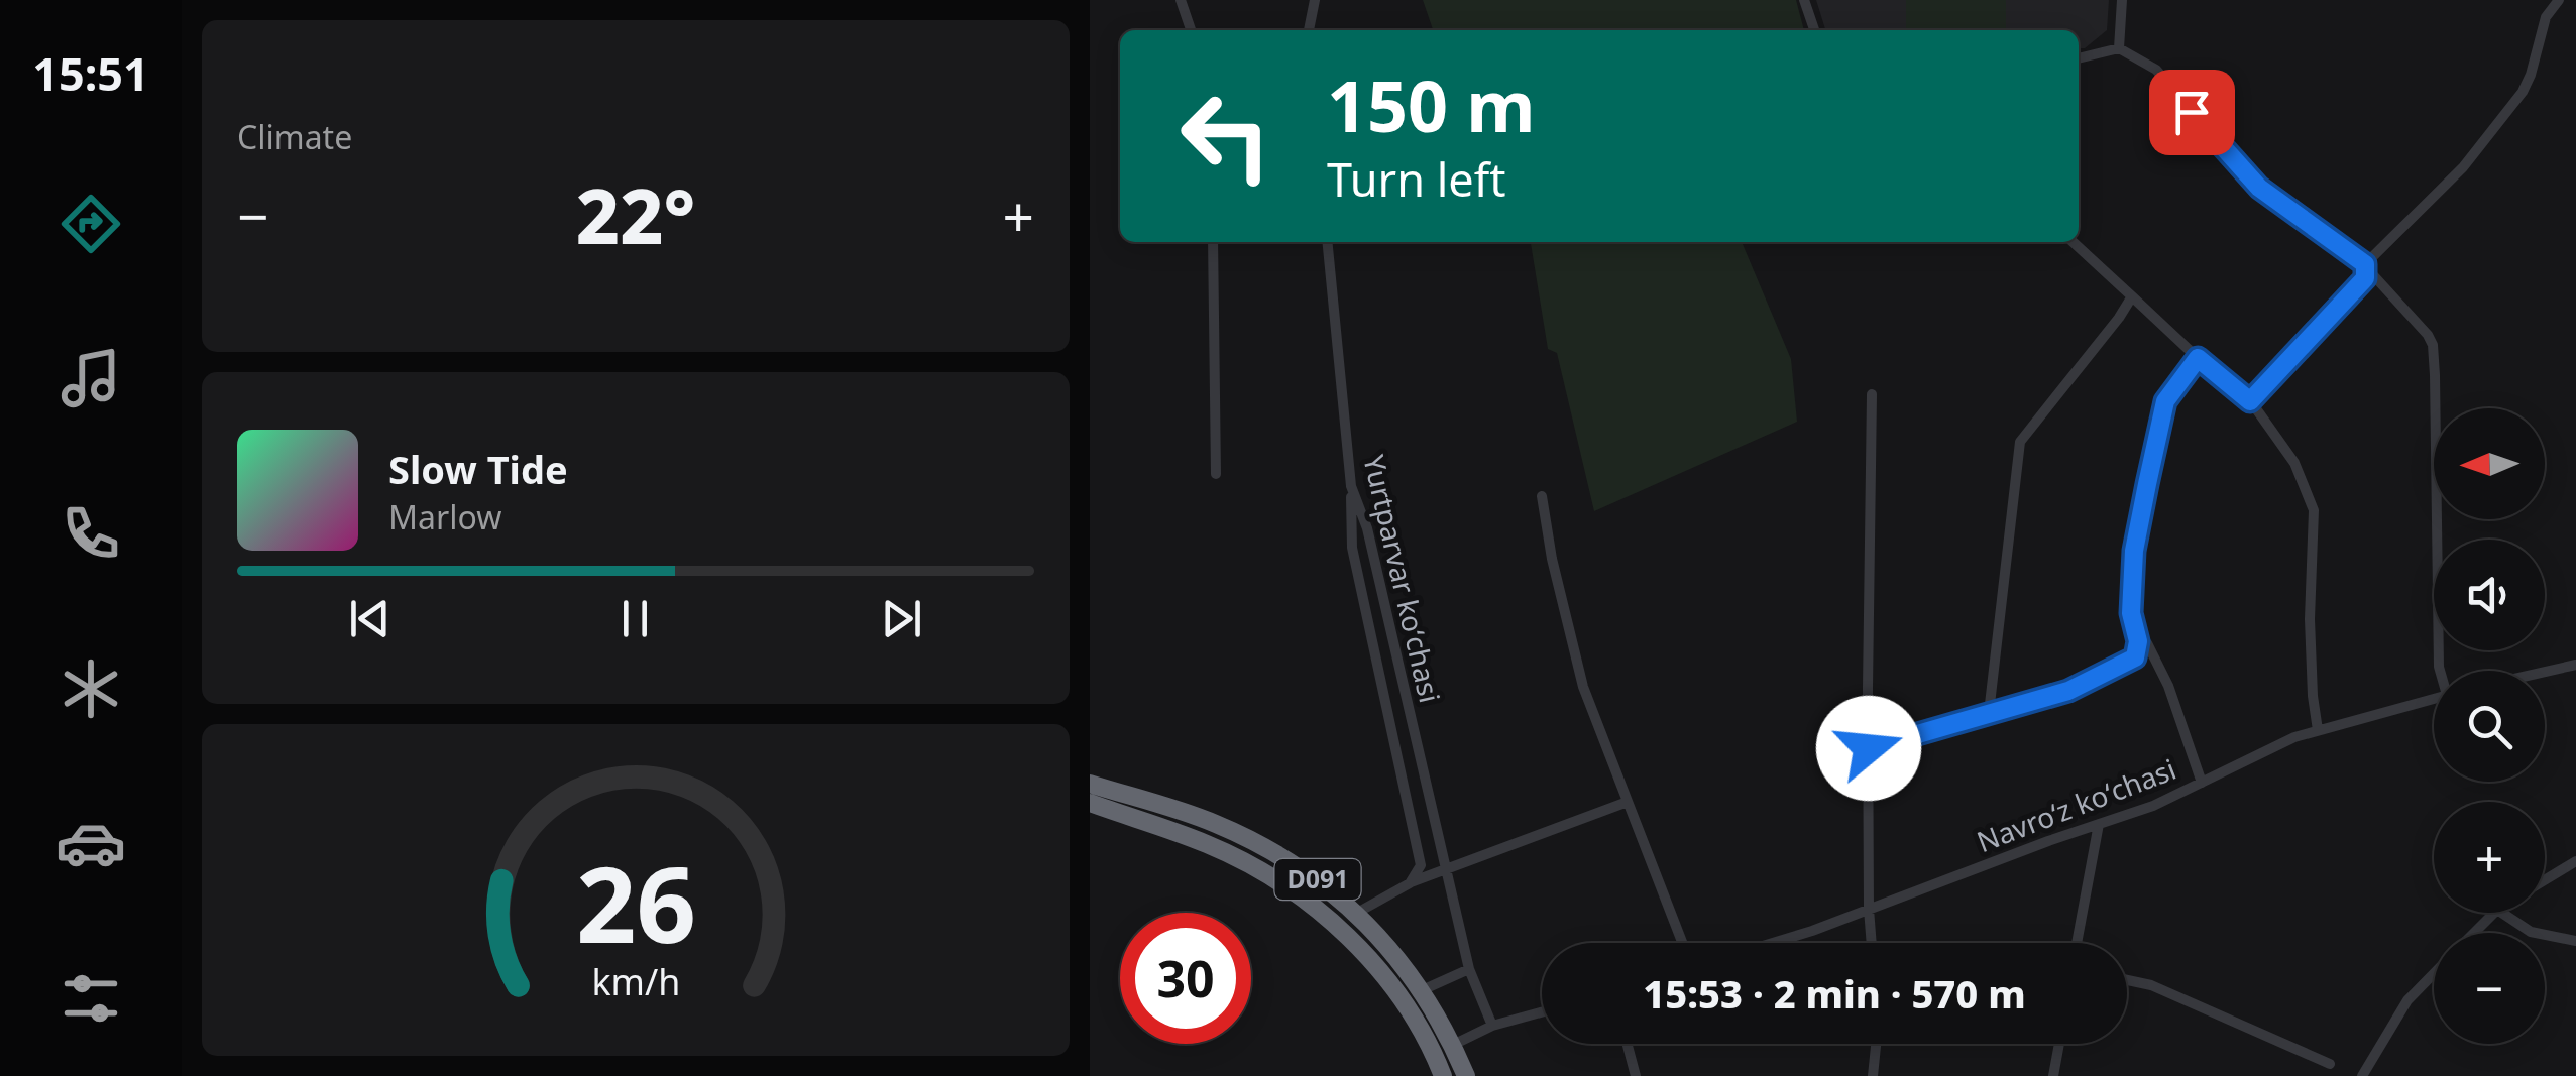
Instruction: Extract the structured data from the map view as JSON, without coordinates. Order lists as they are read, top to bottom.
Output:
{
  "streets": {
    "highway": ["D091"],
    "street": ["Yurtparvar koʻchasi", "Navroʻz koʻchasi"]
  },
  "north": "left",
  "page": {
    "tabs": "15:51",
    "tile": "Climate",
    "turn": ["150 m", "Turn left"],
    "heat": ["−", "22°", "+"],
    "map_buttons": ["+", "−"],
    "song": ["Slow Tide", "Marlow"],
    "limit": "30",
    "trip": "15:53 · 2 min · 570 m",
    "gauge": ["26", "km/h"]
  }
}
